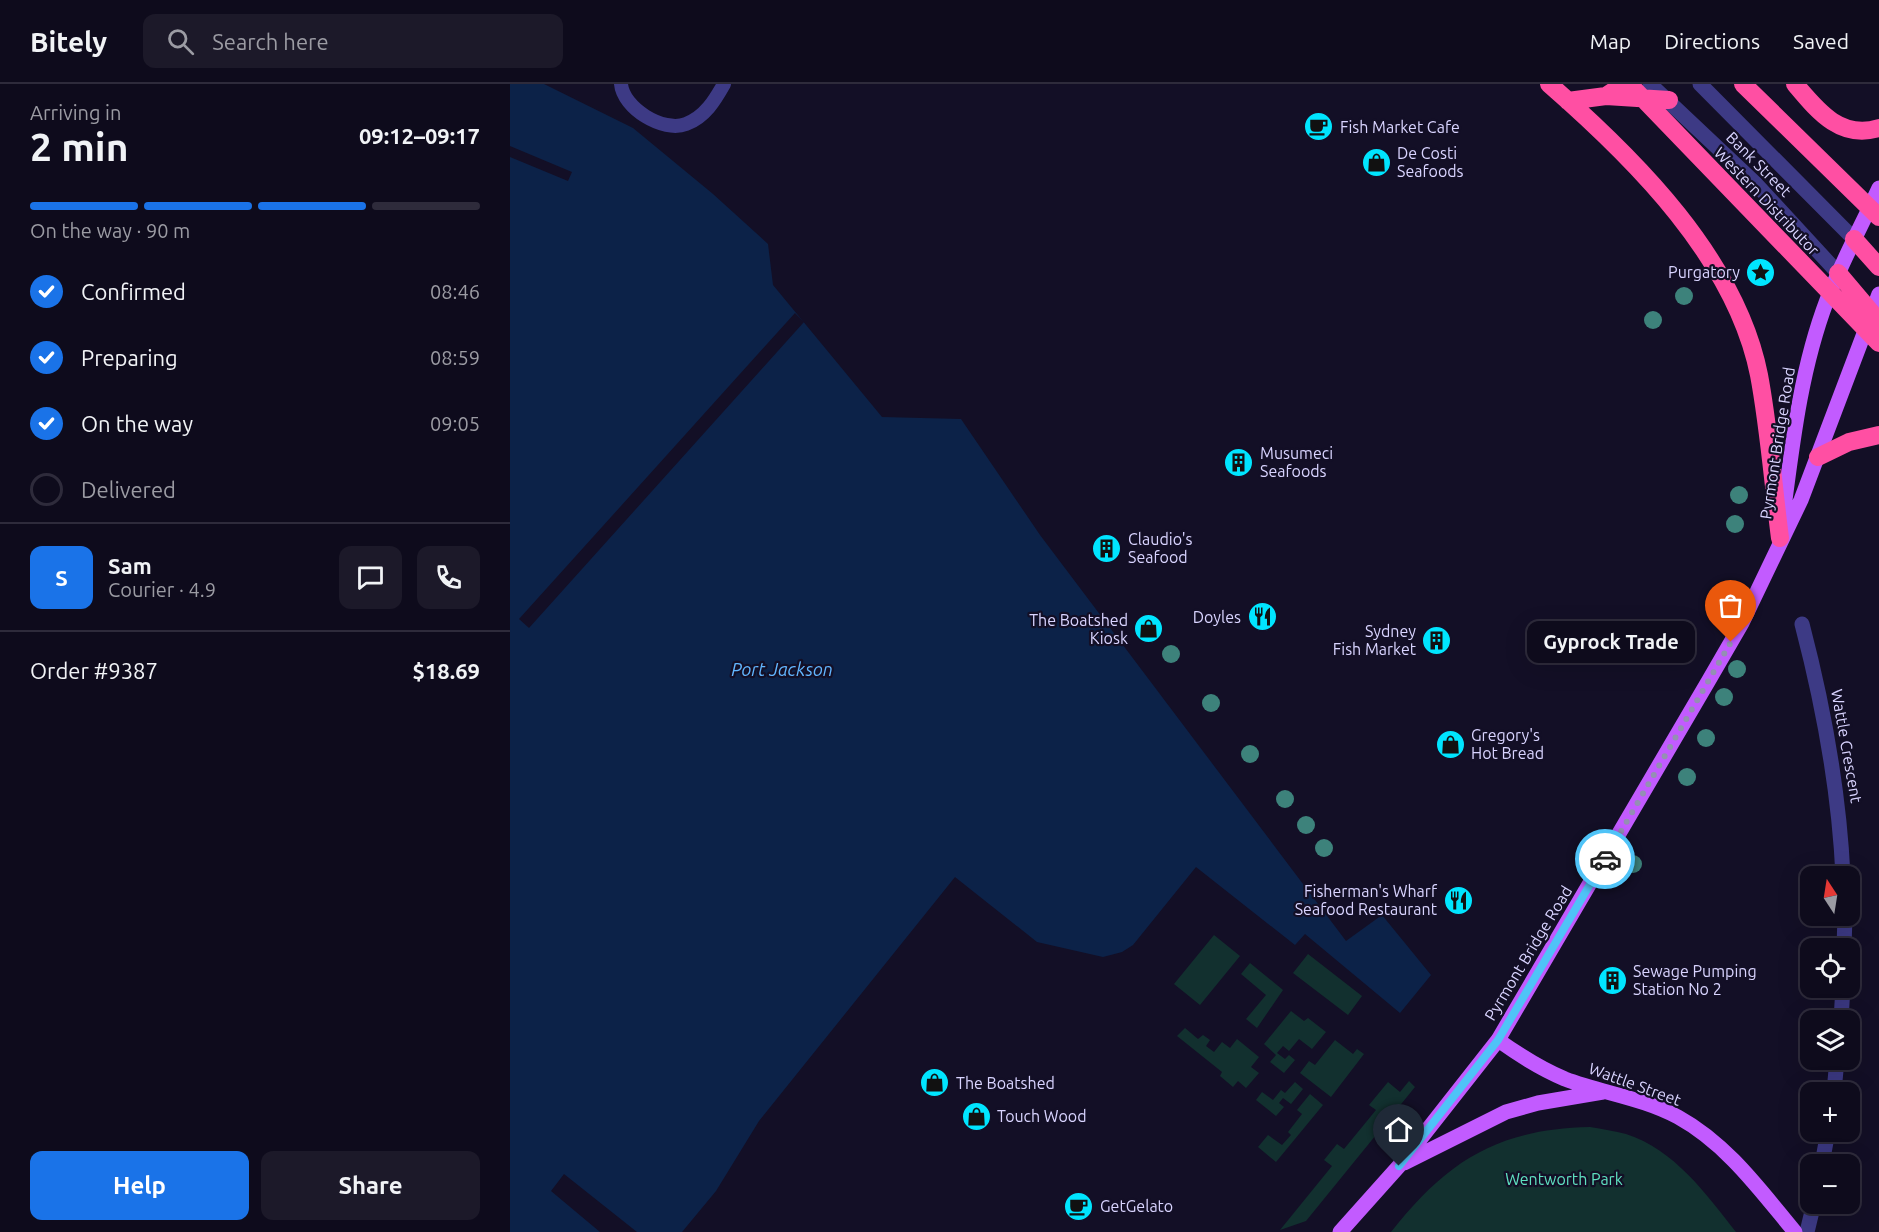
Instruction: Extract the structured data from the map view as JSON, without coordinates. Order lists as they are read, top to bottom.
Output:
{
  "streets": {
    "highway": ["Western Distributor"],
    "main road": ["Pyrmont Bridge Road", "Wattle Street"],
    "street": ["Bank Street", "Wattle Crescent"]
  },
  "crossings": [
    ["Bank Street", "Pyrmont Bridge Road"],
    ["Pyrmont Bridge Road", "Wattle Street"]
  ],
  "water": ["Port Jackson"],
  "parks": ["Wentworth Park"],
  "places": {
    "cafe": ["Fish Market Cafe", "GetGelato"],
    "shop": [
      "De Costi Seafoods",
      "The Boatshed Kiosk",
      "Gregory's Hot Bread",
      "The Boatshed",
      "Touch Wood"
    ],
    "place": ["Purgatory"],
    "building": [
      "Musumeci Seafoods",
      "Claudio's Seafood",
      "Sydney Fish Market",
      "Sewage Pumping Station No 2"
    ],
    "restaurant": ["Doyles", "Fisherman's Wharf Seafood Restaurant"],
    "other": ["Gyprock Trade"]
  },
  "north": "top",
  "page": {
    "header": "Bitely",
    "search": "Search here",
    "nav": ["Map", "Directions", "Saved"],
    "heading": ["2 min", "Arriving in", "09:12–09:17"],
    "panel": [
      "Sam",
      "Courier · 4.9",
      "Order #9387",
      "$18.69"
    ],
    "bar": "On the way · 90 m",
    "list": [
      ["Confirmed", "08:46"],
      ["Preparing", "08:59"],
      ["On the way", "09:05"],
      "Delivered"
    ],
    "round": "S",
    "bubble": "Gyprock Trade",
    "map_buttons": ["+", "−"],
    "buttons": ["Help", "Share"]
  }
}
